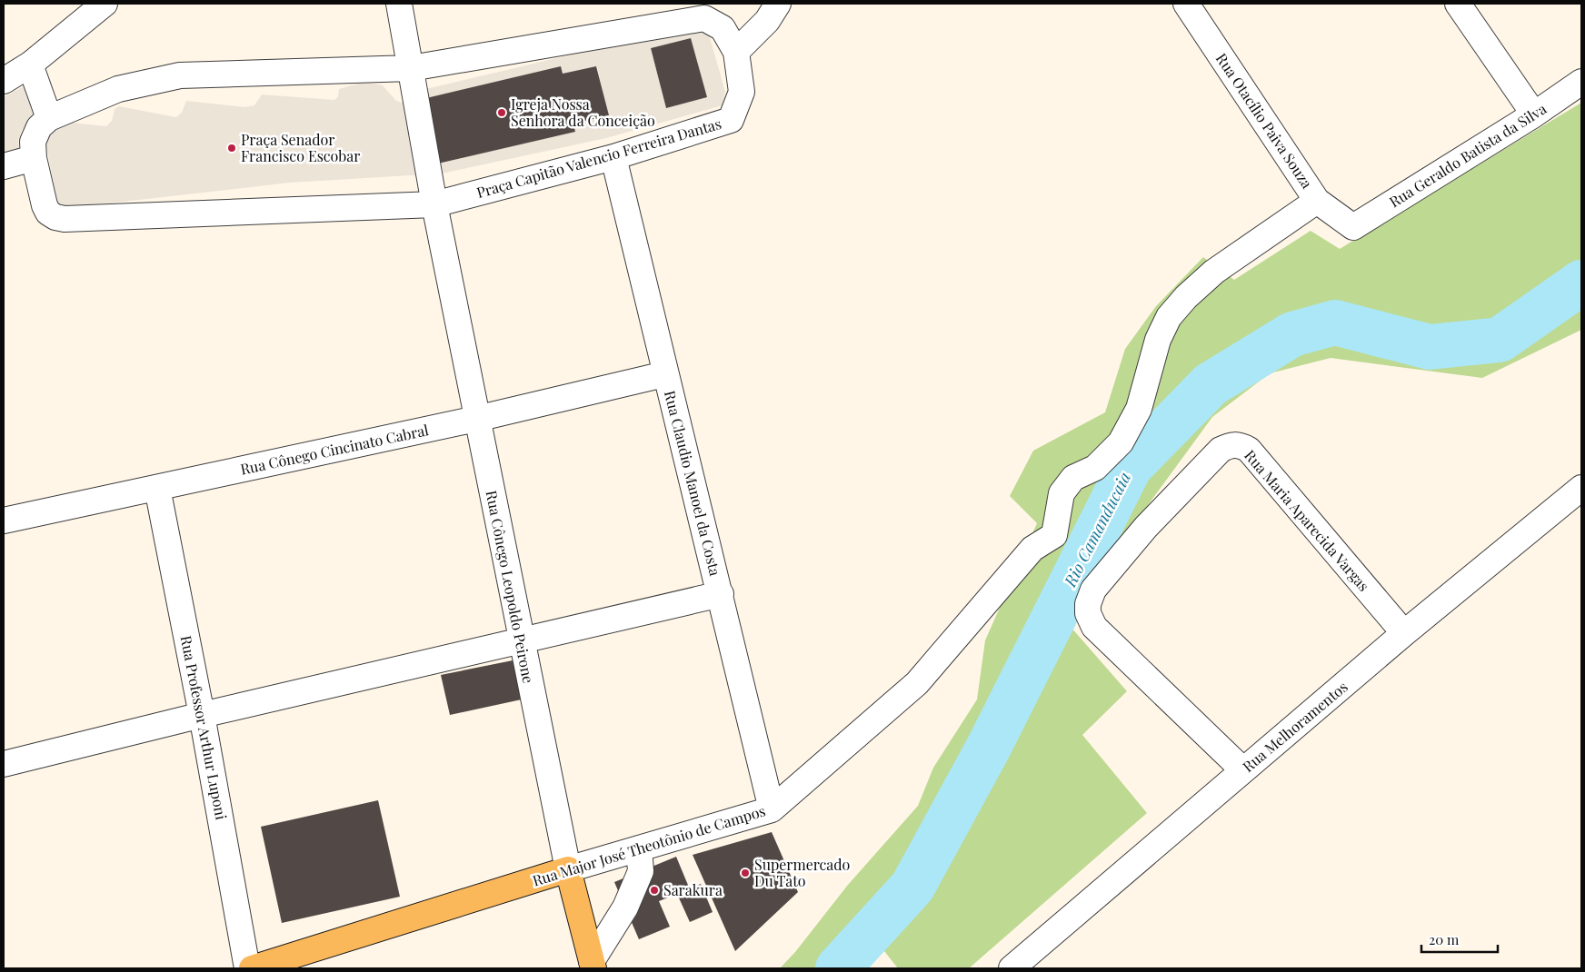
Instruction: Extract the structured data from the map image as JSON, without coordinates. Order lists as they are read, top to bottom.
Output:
{
  "streets": {
    "main road": ["Rua Cônego Leopoldo Peirone", "Rua Major José Theotônio de Campos"],
    "street": [
      "Rua Otacílio Paiva Souza",
      "Rua Geraldo Batista da Silva",
      "Praça Capitão Valencio Ferreira Dantas",
      "Rua Cônego Cincinato Cabral",
      "Rua Claudio Manoel da Costa",
      "Rua Maria Aparecida Vargas",
      "Rua Melhoramentos",
      "Rua Professor Arthur Luponi"
    ]
  },
  "crossings": [
    ["Rua Otacílio Paiva Souza", "Rua Geraldo Batista da Silva"],
    ["Rua Otacílio Paiva Souza", "Rua Major José Theotônio de Campos"],
    ["Praça Capitão Valencio Ferreira Dantas", "Rua Claudio Manoel da Costa"],
    ["Praça Capitão Valencio Ferreira Dantas", "Rua Cônego Leopoldo Peirone"],
    ["Rua Cônego Cincinato Cabral", "Rua Claudio Manoel da Costa"],
    ["Rua Cônego Cincinato Cabral", "Rua Cônego Leopoldo Peirone"],
    ["Rua Cônego Cincinato Cabral", "Rua Professor Arthur Luponi"],
    ["Rua Claudio Manoel da Costa", "Rua Major José Theotônio de Campos"],
    ["Rua Maria Aparecida Vargas", "Rua Melhoramentos"],
    ["Rua Cônego Leopoldo Peirone", "Rua Major José Theotônio de Campos"]
  ],
  "water": ["Rio Camanducaia"],
  "places": [
    "Igreja Nossa Senhora da Conceição",
    "Praça Senador Francisco Escobar",
    "Supermercado Du Tato",
    "Sarakura"
  ],
  "scale_bar": "20 m"
}
